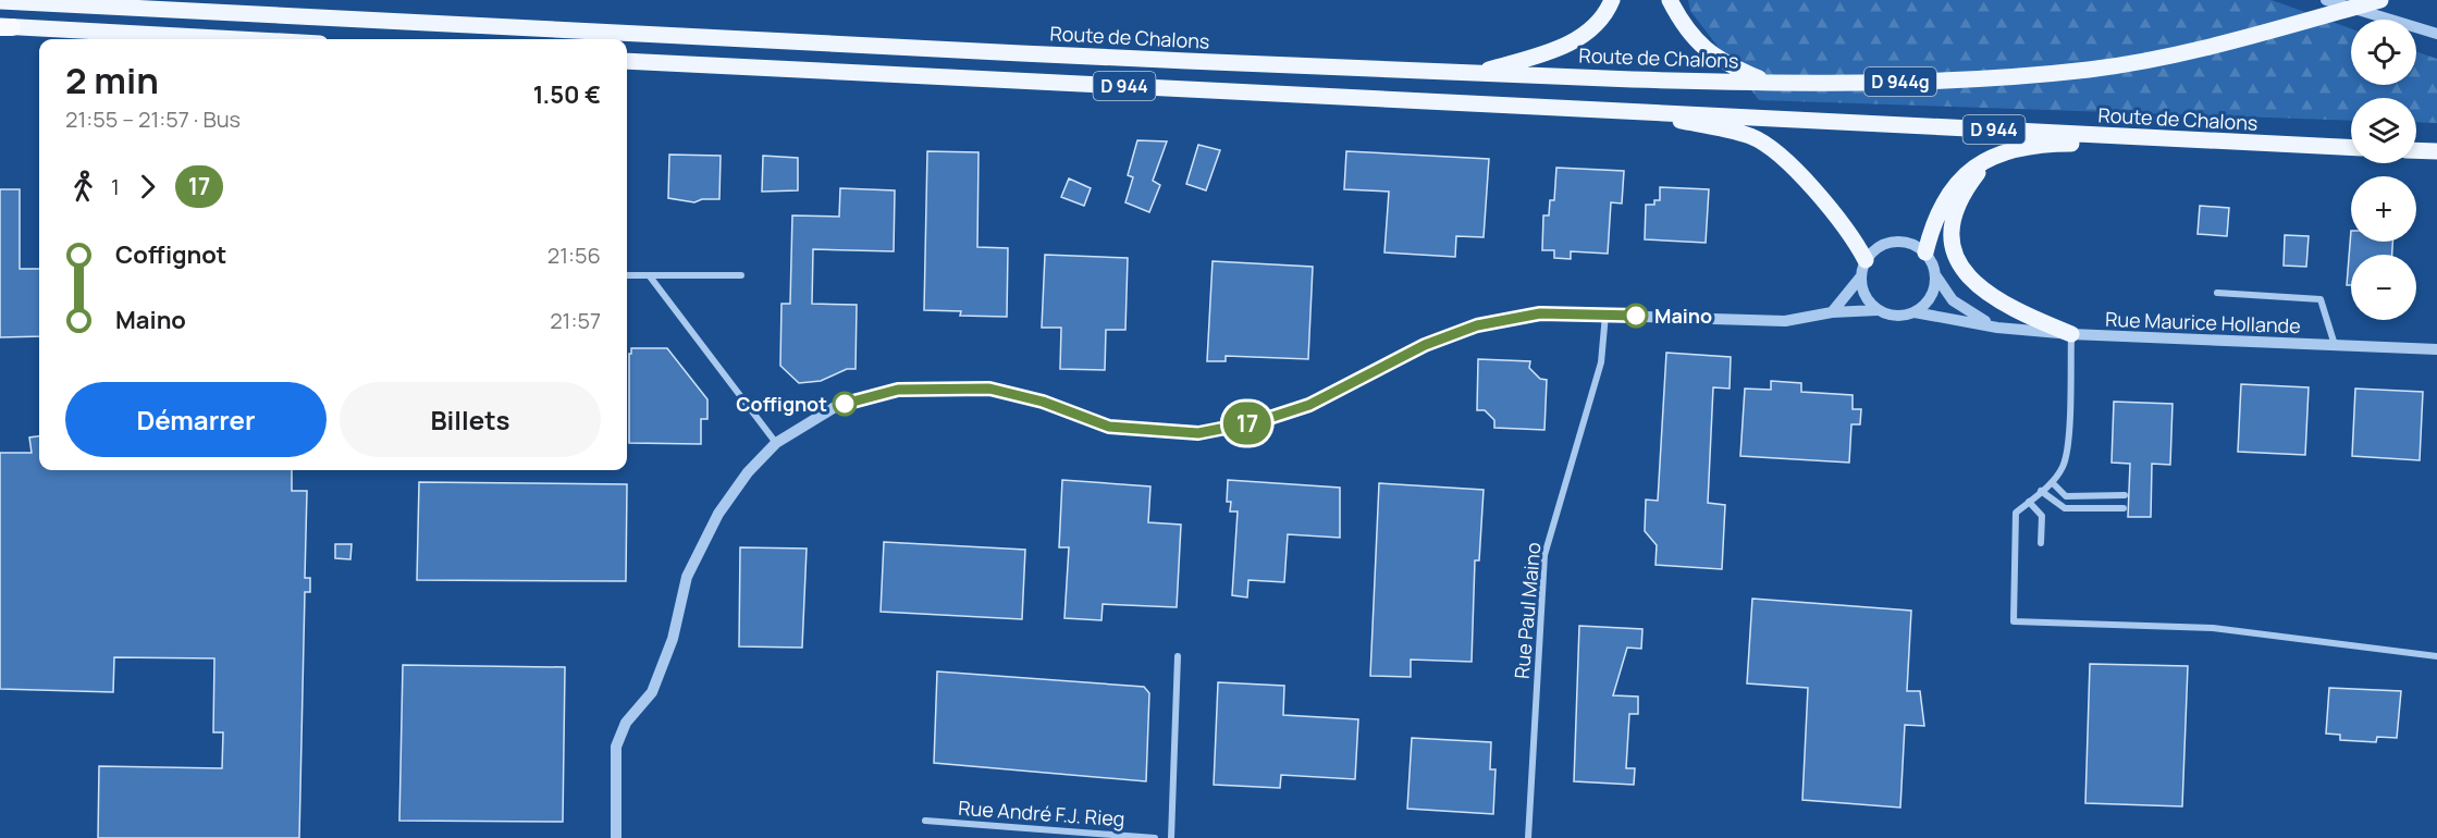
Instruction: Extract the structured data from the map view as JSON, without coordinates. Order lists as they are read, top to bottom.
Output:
{
  "streets": {
    "main road": ["Route de Chalons", "D 944g", "D 944"],
    "street": ["Rue Maurice Hollande", "Rue Paul Maino", "Rue André F.J. Rieg"]
  },
  "places": ["Maino", "Coffignot"],
  "lines": ["bus line 17"],
  "page": {
    "on_map": "17",
    "map_buttons": ["+", "−"],
    "heading": ["2 min", "21:55 – 21:57 · Bus", "1.50 €"],
    "legs": ["1", "17"],
    "list": [
      {
        "name": "Coffignot",
        "value": "21:56"
      },
      {
        "name": "Maino",
        "value": "21:57"
      }
    ],
    "buttons": ["Démarrer", "Billets"]
  }
}
